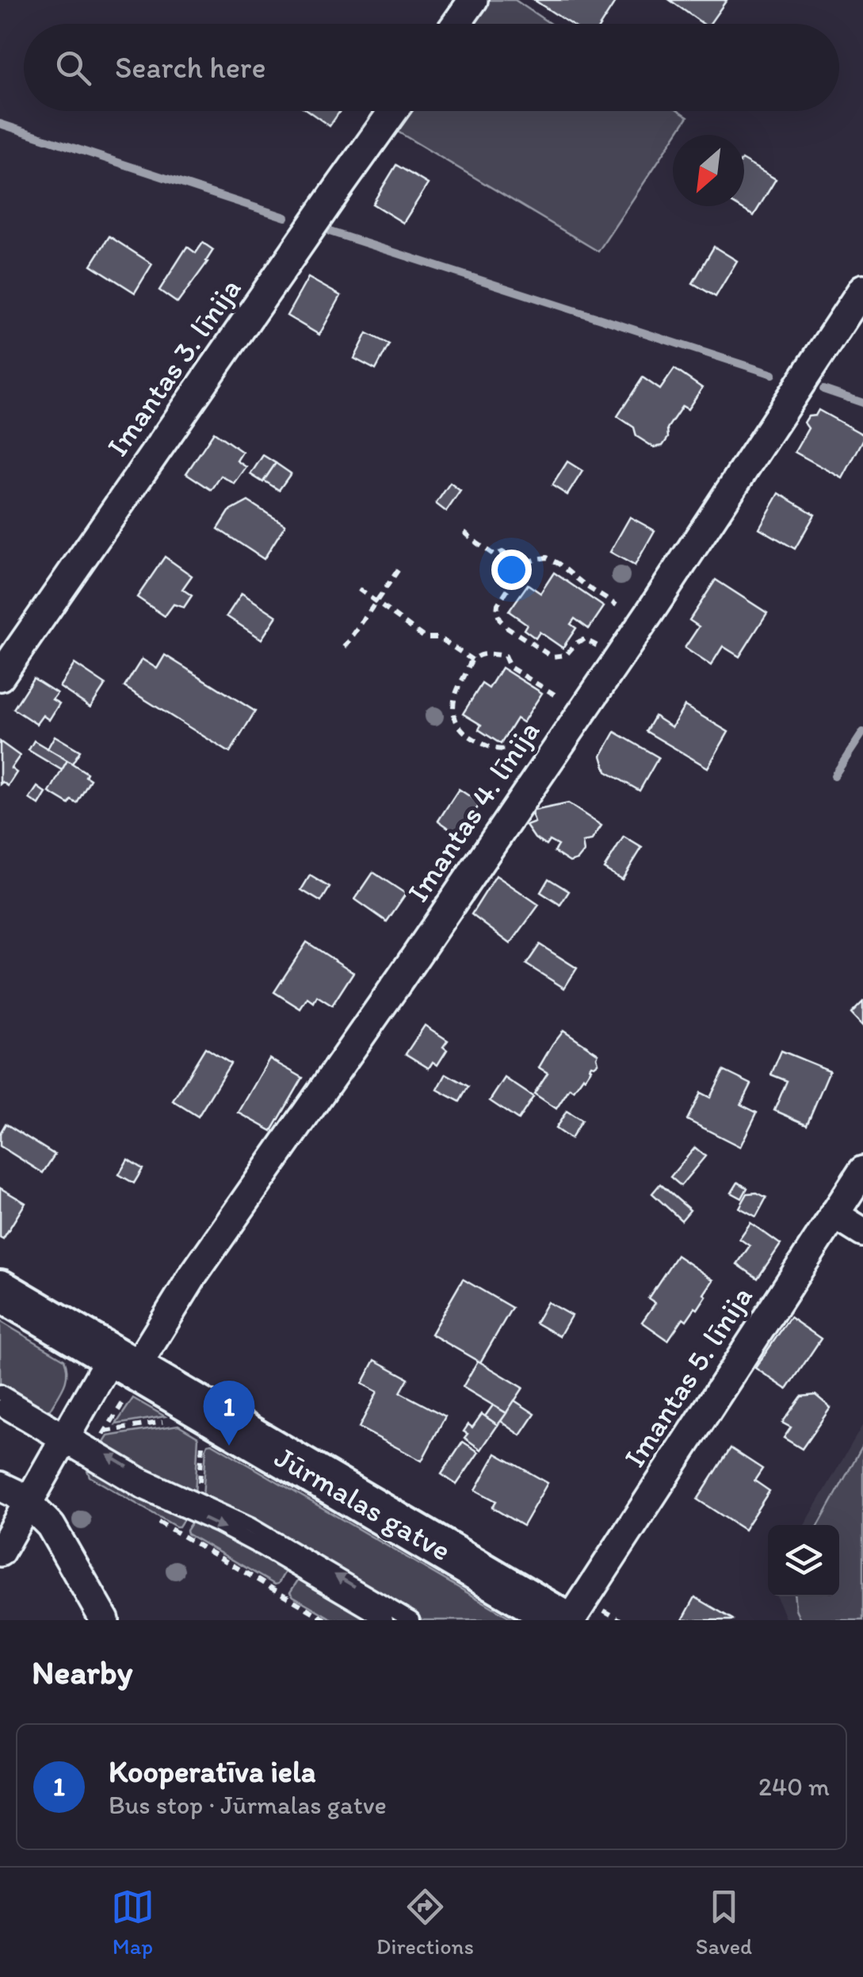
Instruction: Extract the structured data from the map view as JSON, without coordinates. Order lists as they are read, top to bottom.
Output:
{
  "streets": {
    "main road": ["Jūrmalas gatve"],
    "street": ["Imantas 3. līnija", "Imantas 4. līnija", "Imantas 5. līnija"]
  },
  "crossings": [
    ["Imantas 4. līnija", "Jūrmalas gatve"]
  ],
  "north": "bottom left",
  "page": {
    "search": "Search here",
    "pins": "1",
    "heading": "Nearby",
    "list": [
      {
        "mark": "1",
        "name": "Kooperatīva iela",
        "note": "Bus stop · Jūrmalas gatve",
        "value": "240 m"
      }
    ],
    "nav": ["Map", "Directions", "Saved"]
  }
}
